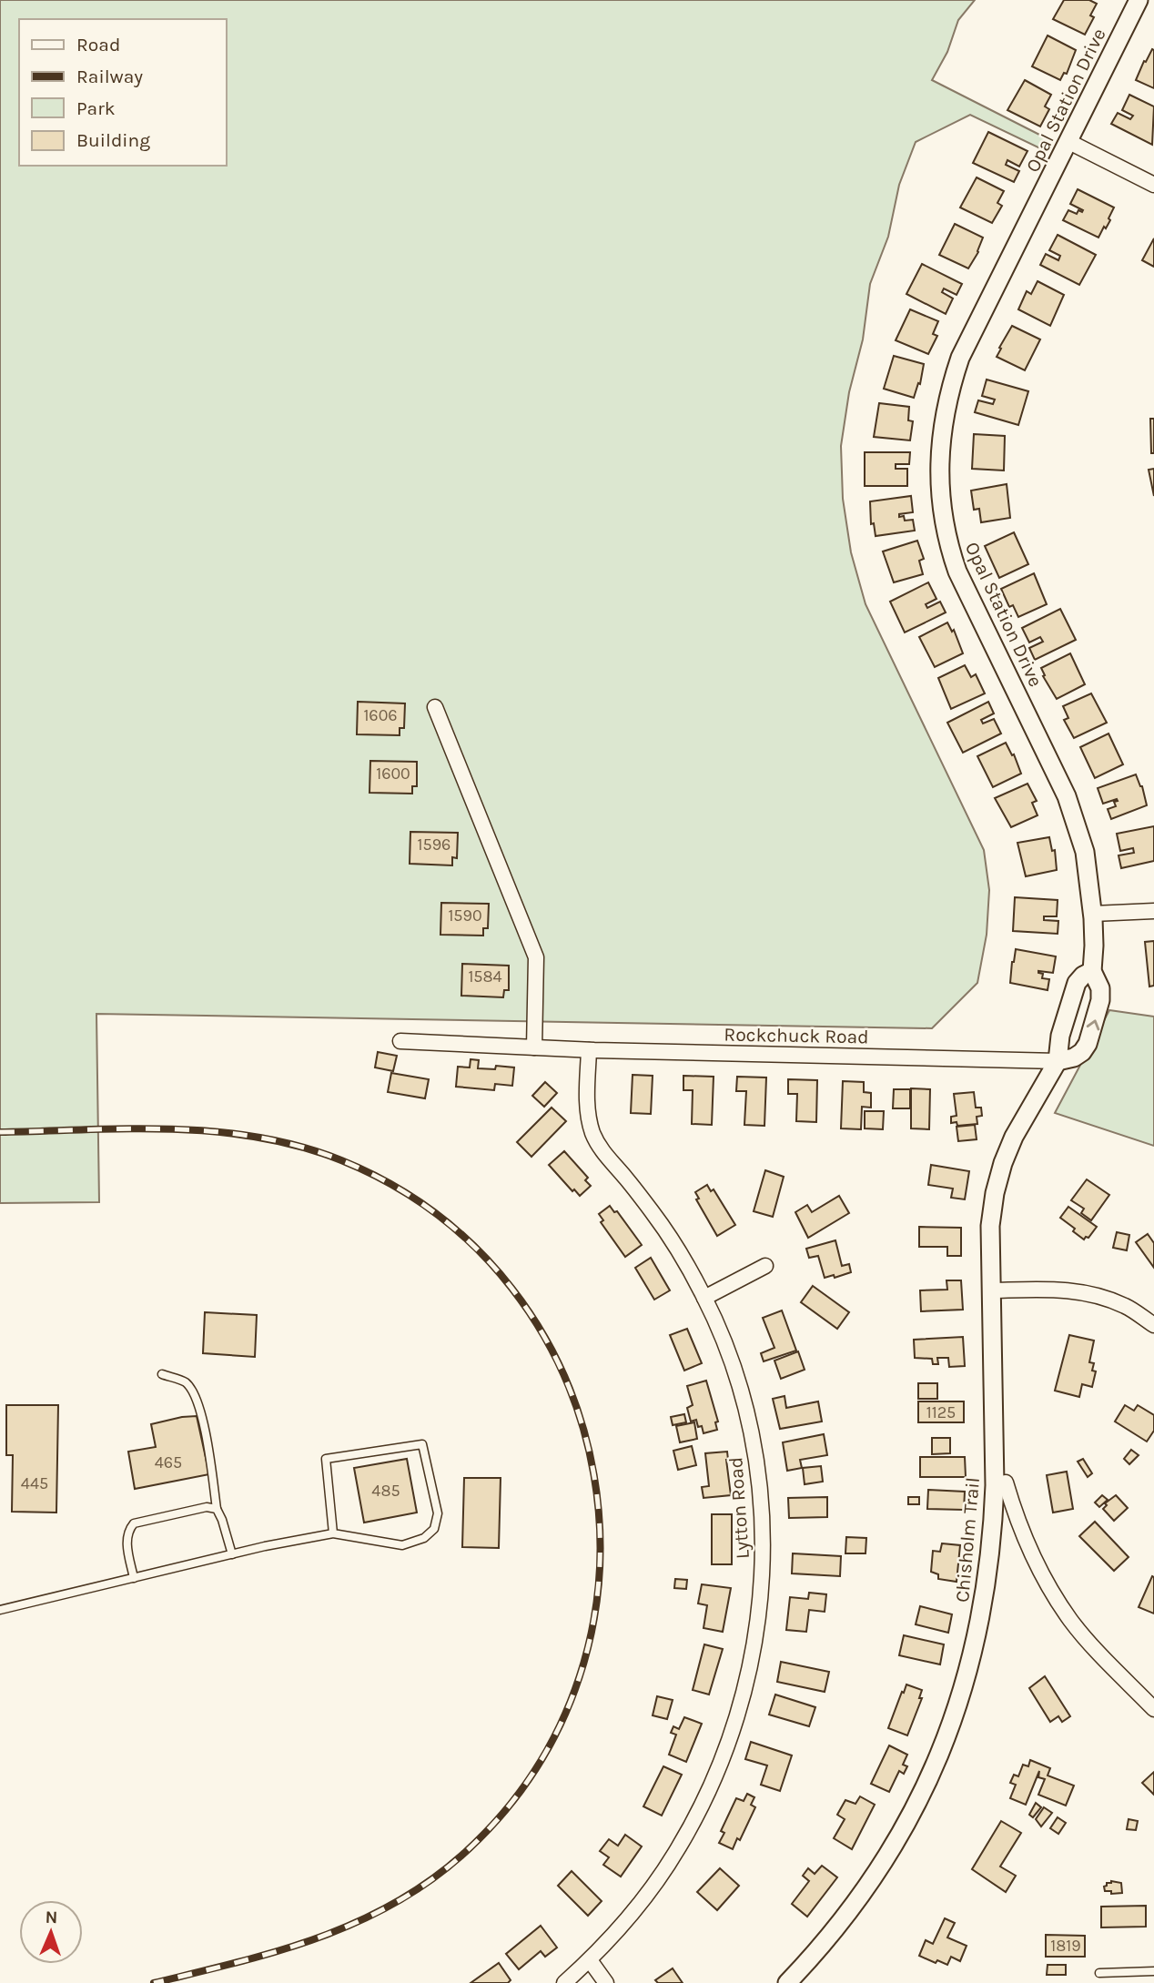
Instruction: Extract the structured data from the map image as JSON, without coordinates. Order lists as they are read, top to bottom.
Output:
{
  "streets": {
    "street": [
      "Opal Station Drive",
      "Rockchuck Road",
      "Lytton Road",
      "Chisholm Trail"
    ]
  },
  "crossings": [
    ["Opal Station Drive", "Rockchuck Road"],
    ["Opal Station Drive", "Chisholm Trail"],
    ["Rockchuck Road", "Lytton Road"],
    ["Rockchuck Road", "Chisholm Trail"]
  ],
  "house_numbers": [
    "1606",
    "1600",
    "1596",
    "1590",
    "1584",
    "1125",
    "465",
    "445",
    "485",
    "1819"
  ],
  "legend": [
    "Road",
    "Railway",
    "Park",
    "Building"
  ],
  "north": "top"
}
